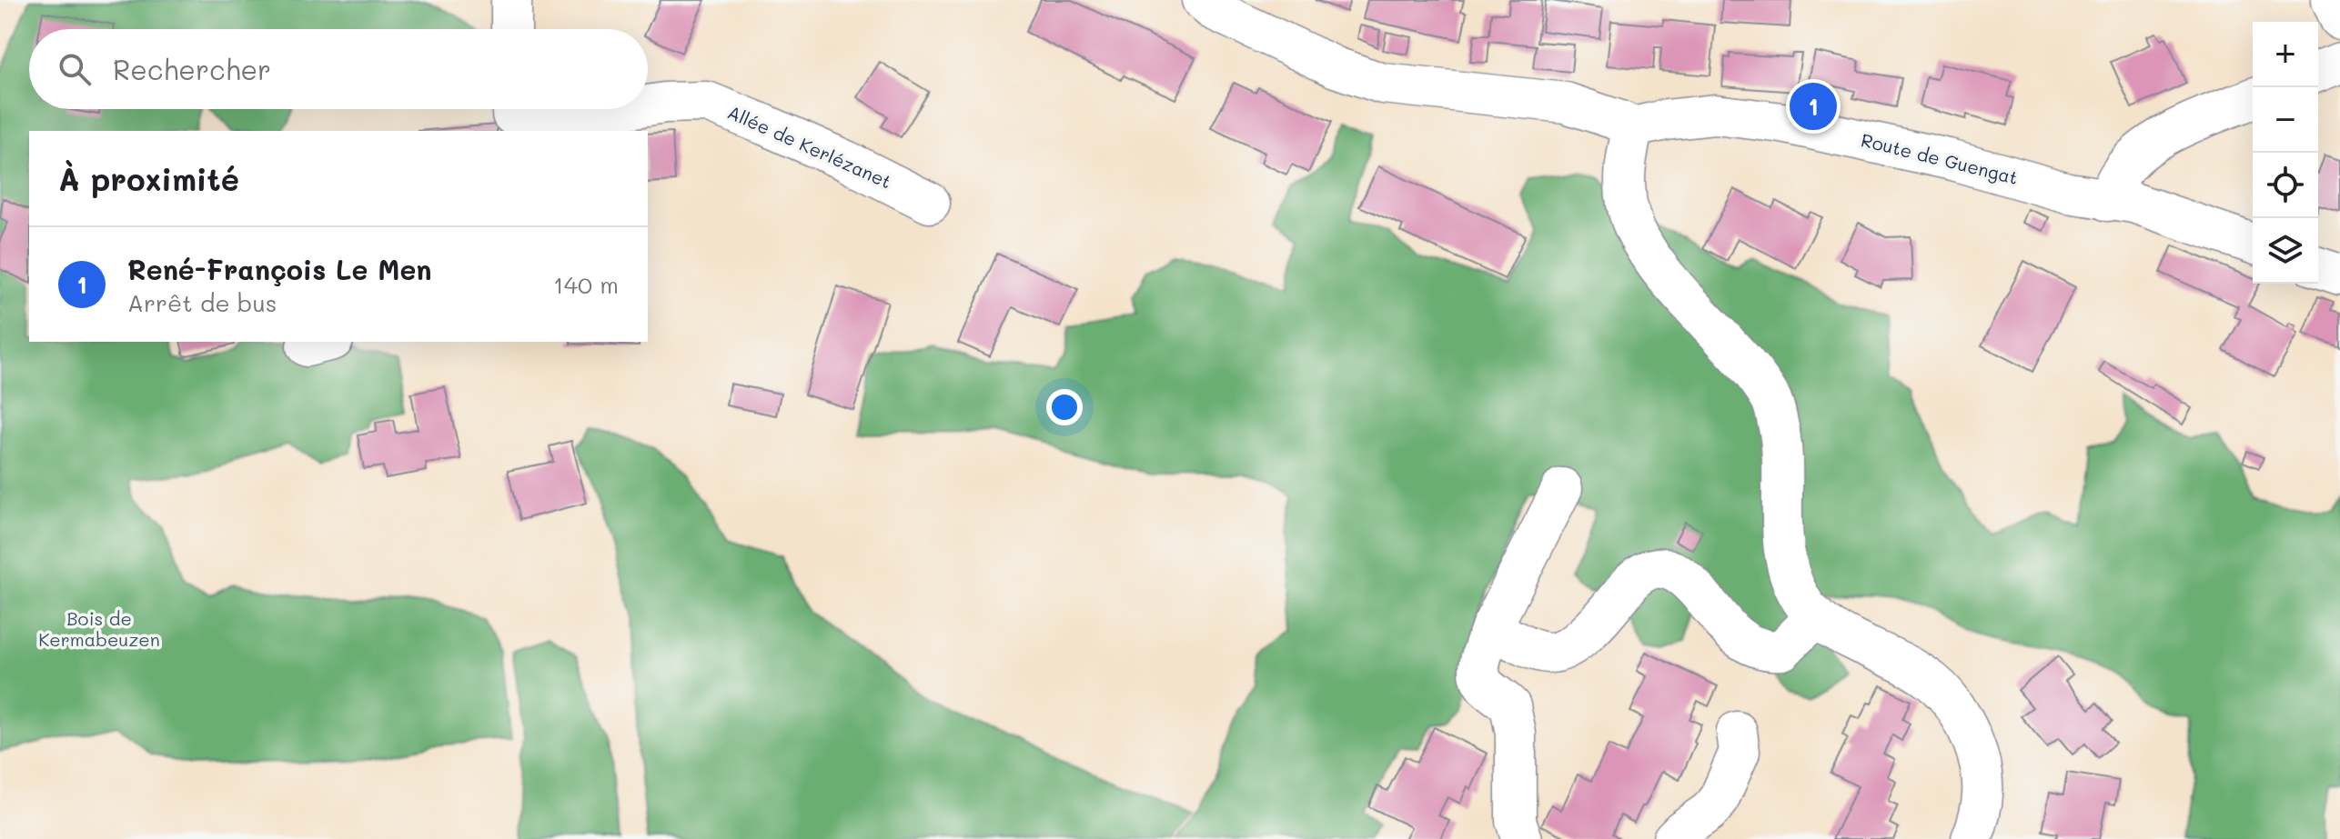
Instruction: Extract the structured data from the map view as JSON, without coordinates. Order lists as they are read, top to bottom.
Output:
{
  "streets": {
    "street": ["Allée de Kerlézanet", "Route de Guengat"]
  },
  "parks": ["Bois de Kermabeuzen"],
  "page": {
    "map_buttons": ["+", "−"],
    "search": "Rechercher",
    "pins": "1",
    "heading": "À proximité",
    "list": [
      {
        "mark": "1",
        "name": "René-François Le Men",
        "note": "Arrêt de bus",
        "value": "140 m"
      }
    ]
  }
}
